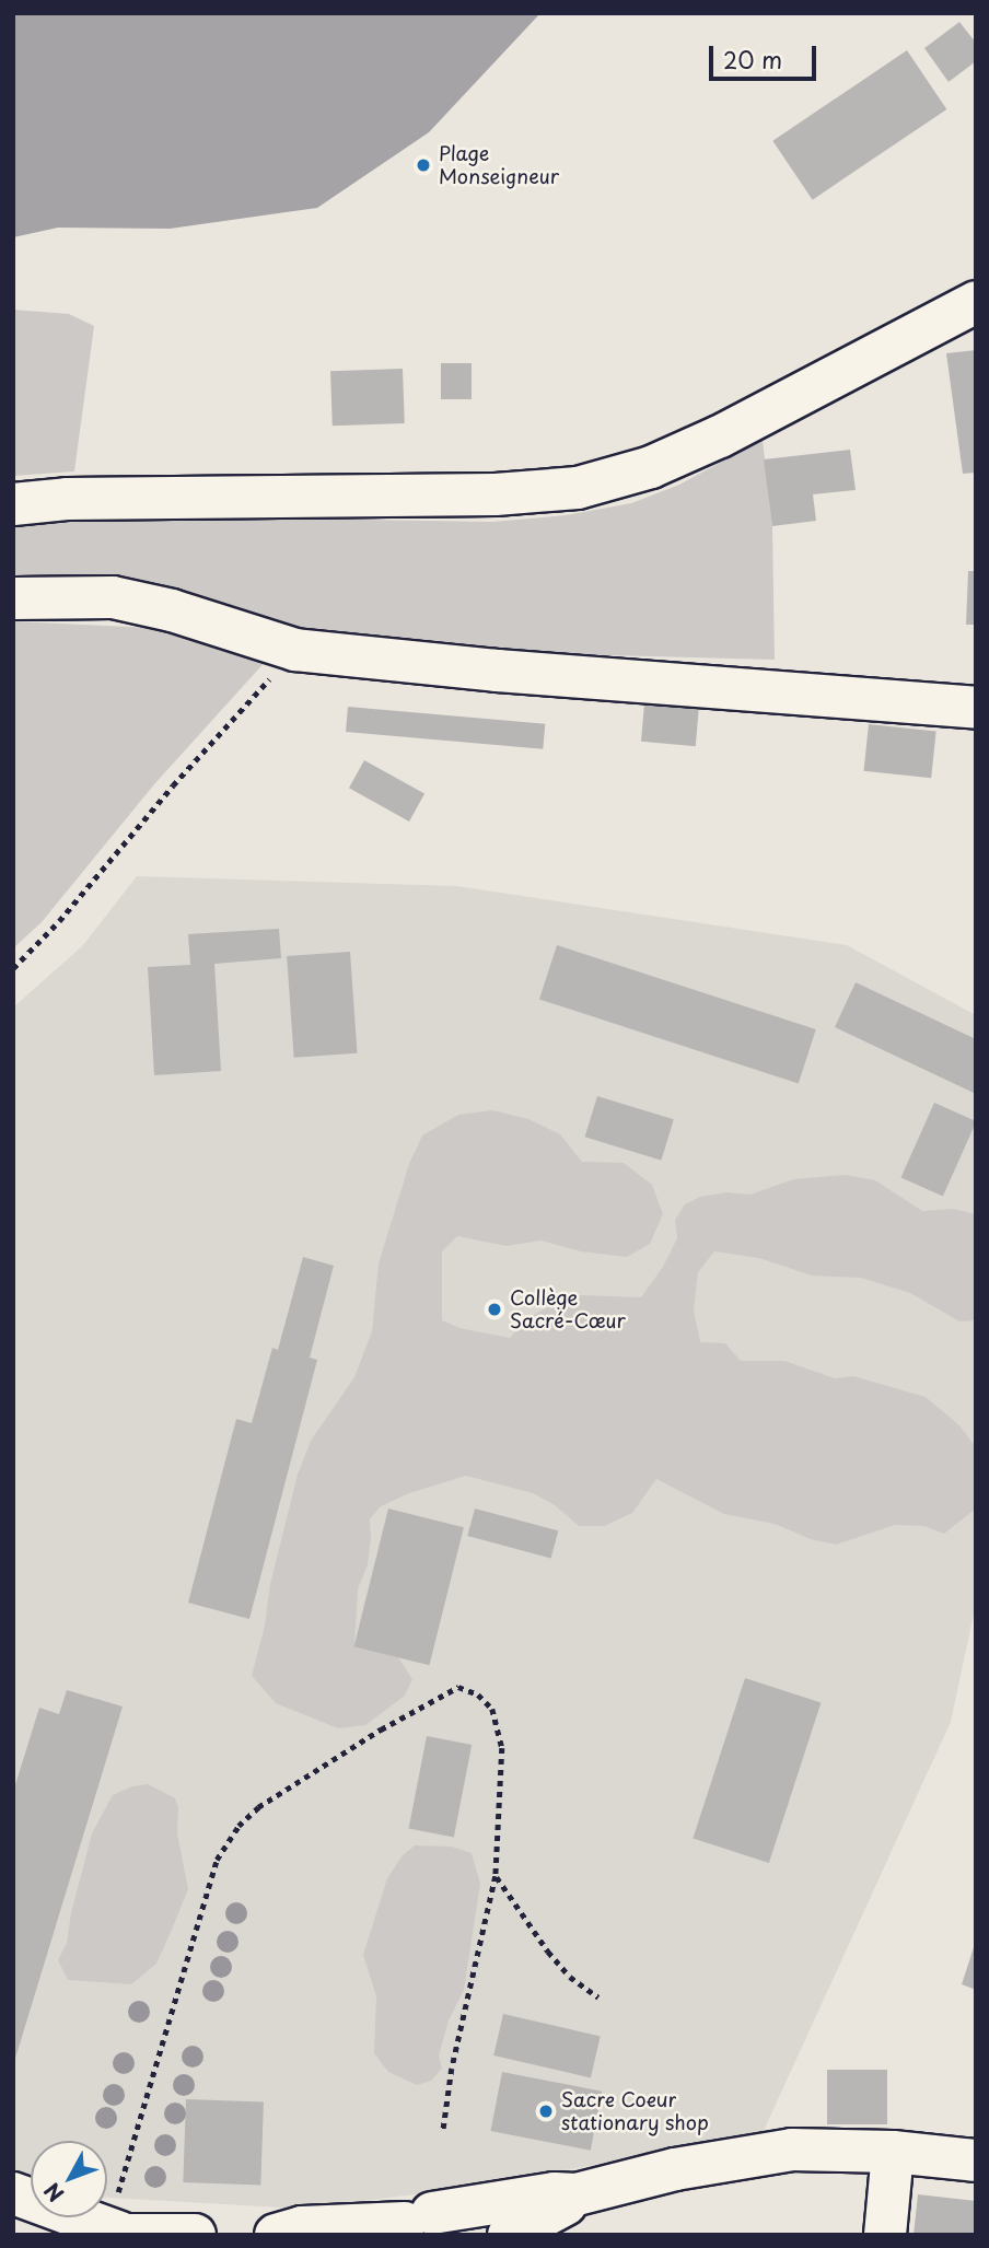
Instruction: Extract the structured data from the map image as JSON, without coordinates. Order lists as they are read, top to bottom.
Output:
{
  "places": ["Plage Monseigneur", "Collège Sacré-Cœur", "Sacre Coeur stationary shop"],
  "scale_bar": "20 m",
  "north": "bottom left"
}
